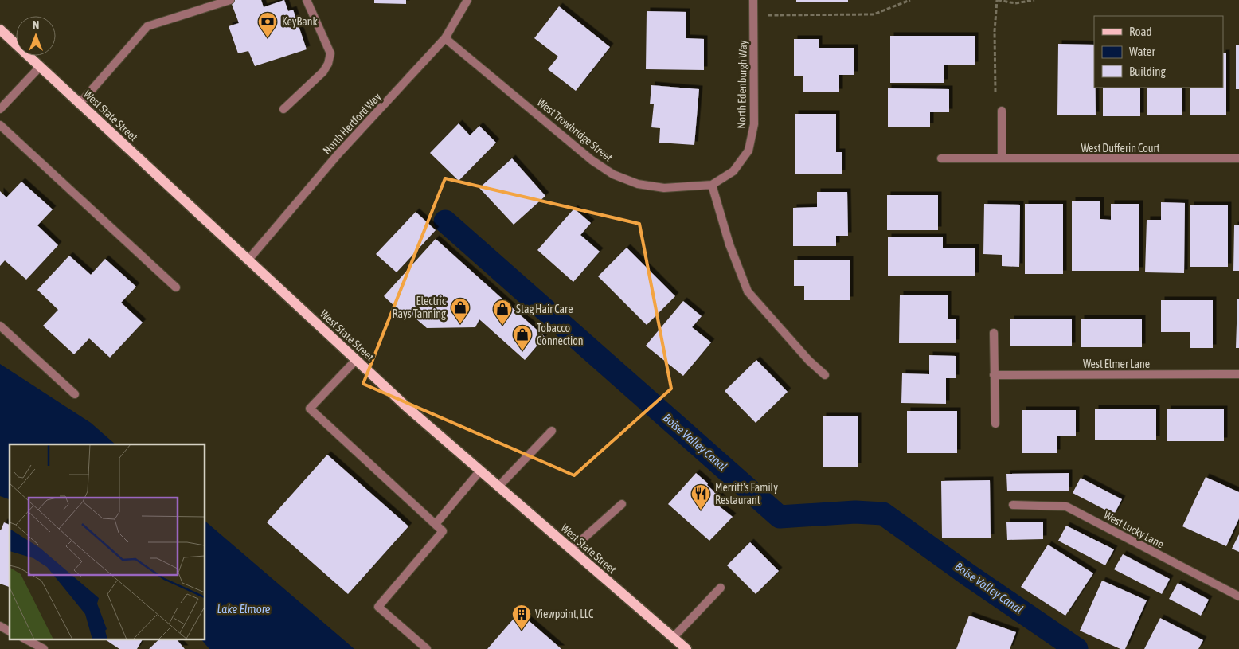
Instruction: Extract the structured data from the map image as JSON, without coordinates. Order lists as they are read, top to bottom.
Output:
{
  "streets": {
    "main road": ["West State Street"],
    "street": [
      "North Edenburgh Way",
      "North Hertford Way",
      "West Trowbridge Street",
      "West Dufferin Court",
      "West Elmer Lane",
      "West Lucky Lane"
    ]
  },
  "crossings": [
    ["North Edenburgh Way", "West Trowbridge Street"],
    ["West State Street", "North Hertford Way"],
    ["North Hertford Way", "West Trowbridge Street"]
  ],
  "water": ["Boise Valley Canal", "Lake Elmore"],
  "places": {
    "bank": ["KeyBank"],
    "shop": ["Electric Rays Tanning", "Stag Hair Care", "Tobacco Connection"],
    "restaurant": ["Merritt's Family Restaurant"],
    "building": ["Viewpoint, LLC"]
  },
  "legend": ["Road", "Water", "Building"],
  "north": "top"
}
